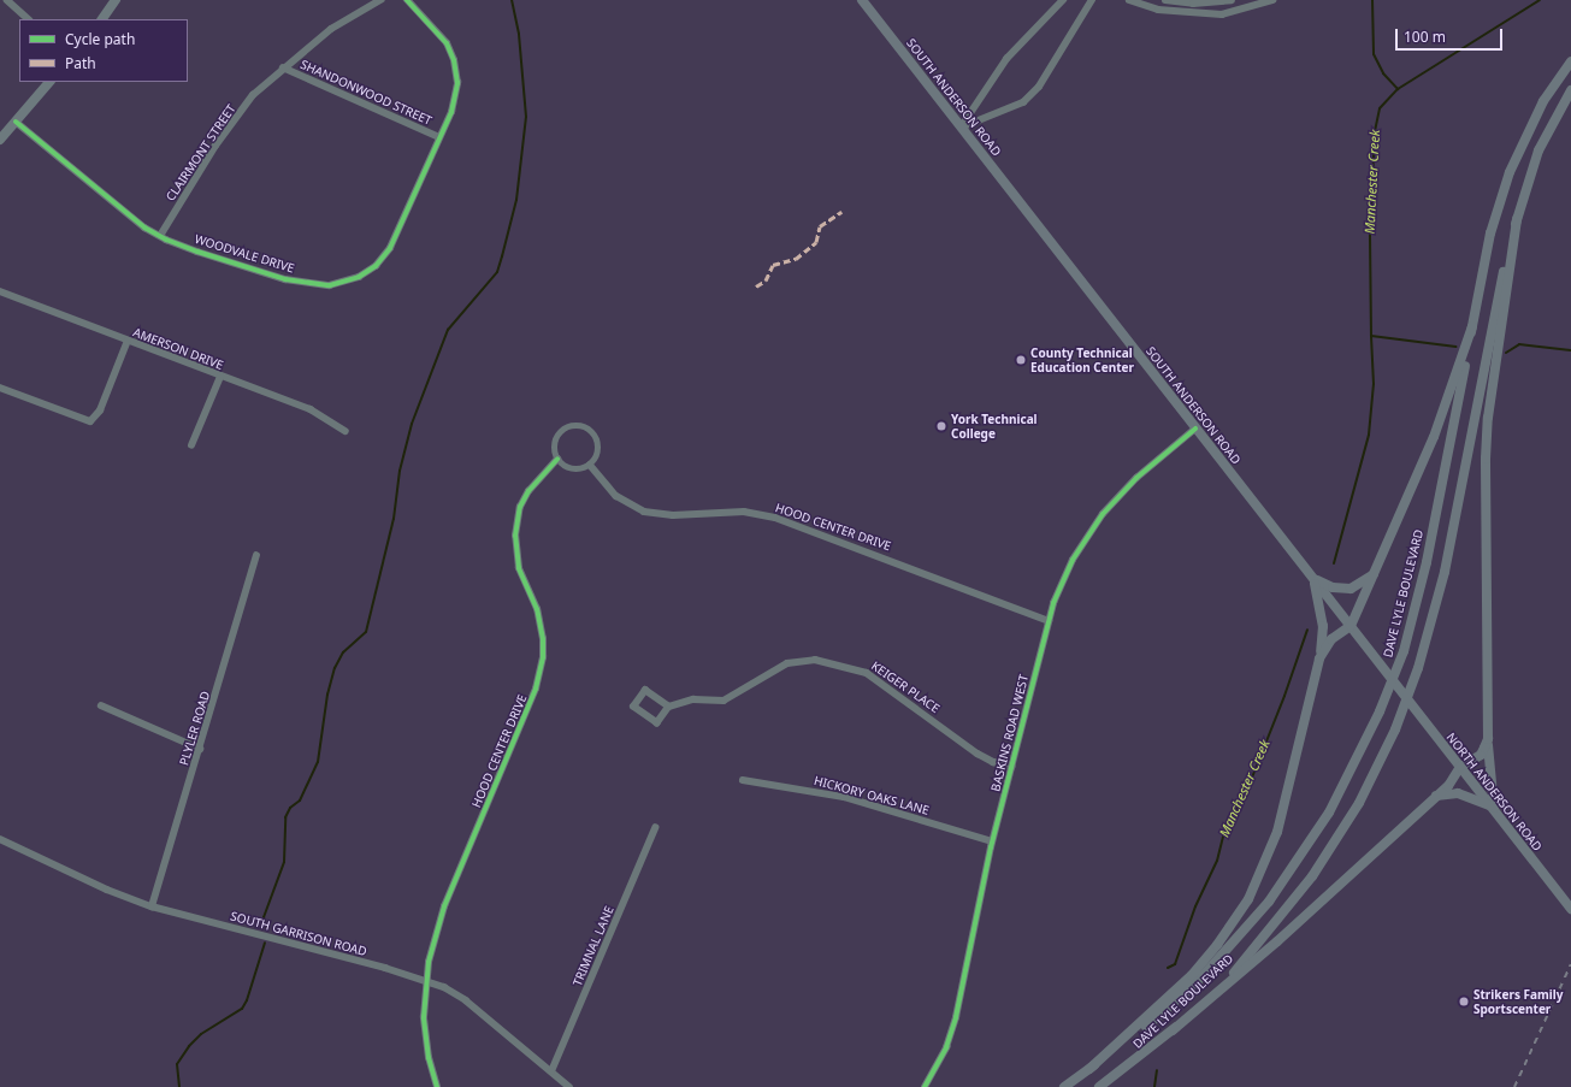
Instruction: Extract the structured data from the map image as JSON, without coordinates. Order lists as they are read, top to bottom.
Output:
{
  "streets": {
    "main road": ["SOUTH ANDERSON ROAD", "DAVE LYLE BOULEVARD", "NORTH ANDERSON ROAD"],
    "street": [
      "SHANDONWOOD STREET",
      "CLAIRMONT STREET",
      "WOODVALE DRIVE",
      "AMERSON DRIVE",
      "HOOD CENTER DRIVE",
      "KEIGER PLACE",
      "PLYLER ROAD",
      "BASKINS ROAD WEST",
      "HICKORY OAKS LANE",
      "SOUTH GARRISON ROAD",
      "TRIMNAL LANE"
    ]
  },
  "crossings": [
    ["SHANDONWOOD STREET", "CLAIRMONT STREET"],
    ["SHANDONWOOD STREET", "WOODVALE DRIVE"],
    ["SOUTH ANDERSON ROAD", "BASKINS ROAD WEST"],
    ["SOUTH ANDERSON ROAD", "NORTH ANDERSON ROAD"],
    ["CLAIRMONT STREET", "WOODVALE DRIVE"],
    ["HOOD CENTER DRIVE", "BASKINS ROAD WEST"],
    ["HOOD CENTER DRIVE", "SOUTH GARRISON ROAD"],
    ["KEIGER PLACE", "BASKINS ROAD WEST"],
    ["PLYLER ROAD", "SOUTH GARRISON ROAD"],
    ["BASKINS ROAD WEST", "HICKORY OAKS LANE"],
    ["SOUTH GARRISON ROAD", "TRIMNAL LANE"]
  ],
  "water": ["Manchester Creek"],
  "places": ["County Technical Education Center", "York Technical College", "Strikers Family Sportscenter"],
  "legend": ["Cycle path", "Path"],
  "scale_bar": "100 m"
}
